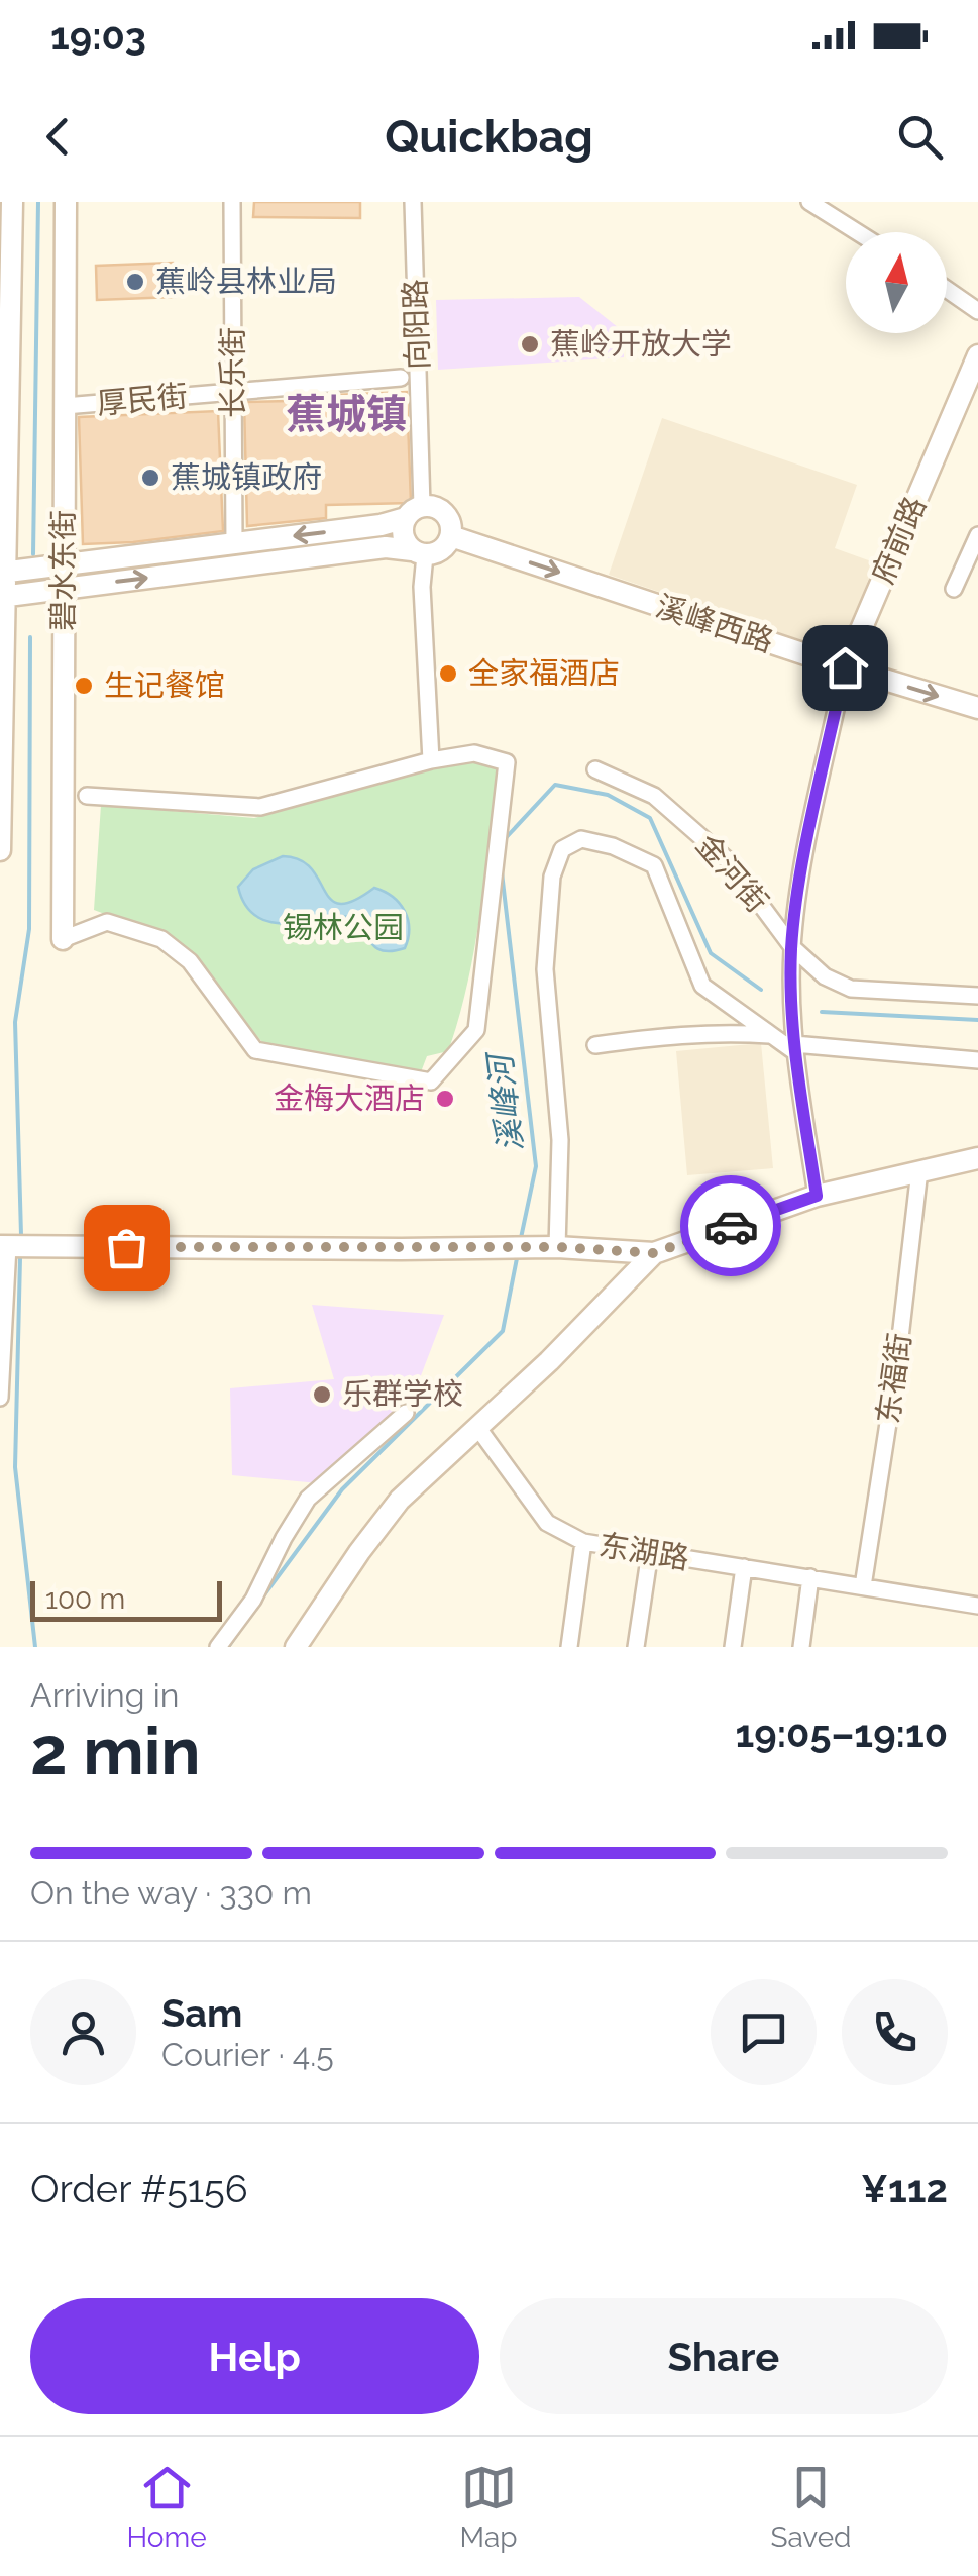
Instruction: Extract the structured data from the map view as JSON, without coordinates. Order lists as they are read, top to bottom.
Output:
{
  "streets": {
    "street": [
      "向阳路",
      "长乐街",
      "厚民街",
      "府前路",
      "碧水东街",
      "溪峰西路",
      "金河街",
      "东福街",
      "东湖路"
    ]
  },
  "crossings": [
    ["向阳路", "溪峰西路"],
    ["长乐街", "厚民街"],
    ["厚民街", "碧水东街"],
    ["府前路", "溪峰西路"],
    ["府前路", "金河街"],
    ["东福街", "东湖路"]
  ],
  "one_way": ["溪峰西路"],
  "districts": ["蕉城镇"],
  "water": ["溪峰河"],
  "parks": ["锡林公园"],
  "places": [
    "蕉岭县林业局",
    "蕉岭开放大学",
    "蕉城镇政府",
    "全家福酒店",
    "生记餐馆",
    "金梅大酒店",
    "乐群学校"
  ],
  "scale_bar": "100 m",
  "north": "top",
  "page": {
    "status": "19:03",
    "header": "Quickbag",
    "scale": "100 m",
    "heading": ["2 min", "Arriving in", "19:05–19:10"],
    "panel": [
      "Sam",
      "Courier · 4.5",
      "Order #5156",
      "¥112"
    ],
    "bar": "On the way · 330 m",
    "buttons": ["Help", "Share"],
    "tabs": ["Home", "Map", "Saved"]
  }
}
